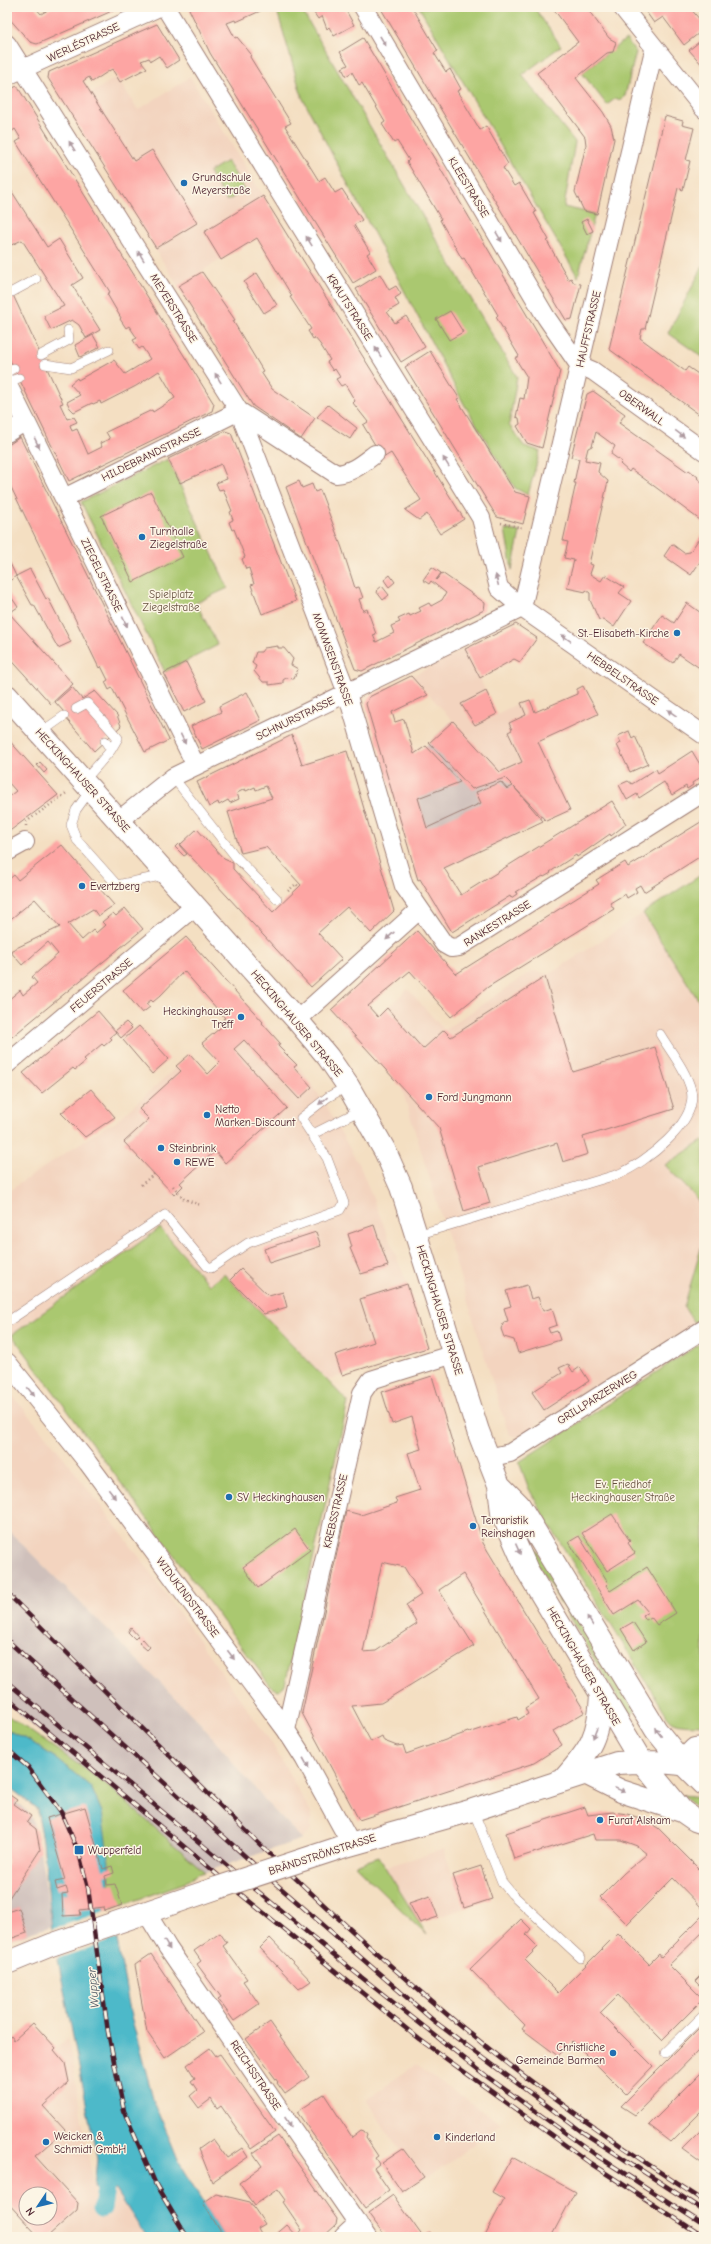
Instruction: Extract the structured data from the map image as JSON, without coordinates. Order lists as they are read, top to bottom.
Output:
{
  "streets": {
    "main road": ["HECKINGHAUSER STRASSE", "BRÄNDSTRÖMSTRASSE"],
    "street": [
      "WERLÉSTRASSE",
      "KLEESTRASSE",
      "KRAUTSTRASSE",
      "MEYERSTRASSE",
      "HAUFFSTRASSE",
      "OBERWALL",
      "HILDEBRANDSTRASSE",
      "ZIEGELSTRASSE",
      "MOMMSENSTRASSE",
      "HEBBELSTRASSE",
      "SCHNURSTRASSE",
      "RANKESTRASSE",
      "FEUERSTRASSE",
      "GRILLPARZERWEG",
      "KREBSSTRASSE",
      "WIDUKINDSTRASSE",
      "REICHSSTRASSE"
    ]
  },
  "crossings": [
    ["WERLÉSTRASSE", "MEYERSTRASSE"],
    ["KLEESTRASSE", "HAUFFSTRASSE"],
    ["KLEESTRASSE", "OBERWALL"],
    ["KRAUTSTRASSE", "HAUFFSTRASSE"],
    ["KRAUTSTRASSE", "HEBBELSTRASSE"],
    ["KRAUTSTRASSE", "SCHNURSTRASSE"],
    ["MEYERSTRASSE", "HILDEBRANDSTRASSE"],
    ["MEYERSTRASSE", "MOMMSENSTRASSE"],
    ["HAUFFSTRASSE", "OBERWALL"],
    ["HAUFFSTRASSE", "HEBBELSTRASSE"],
    ["HAUFFSTRASSE", "SCHNURSTRASSE"],
    ["HILDEBRANDSTRASSE", "ZIEGELSTRASSE"],
    ["HILDEBRANDSTRASSE", "MOMMSENSTRASSE"],
    ["ZIEGELSTRASSE", "SCHNURSTRASSE"],
    ["MOMMSENSTRASSE", "SCHNURSTRASSE"],
    ["MOMMSENSTRASSE", "RANKESTRASSE"],
    ["HEBBELSTRASSE", "SCHNURSTRASSE"],
    ["SCHNURSTRASSE", "HECKINGHAUSER STRASSE"],
    ["HECKINGHAUSER STRASSE", "FEUERSTRASSE"],
    ["HECKINGHAUSER STRASSE", "GRILLPARZERWEG"],
    ["HECKINGHAUSER STRASSE", "KREBSSTRASSE"],
    ["HECKINGHAUSER STRASSE", "BRÄNDSTRÖMSTRASSE"],
    ["KREBSSTRASSE", "WIDUKINDSTRASSE"],
    ["WIDUKINDSTRASSE", "BRÄNDSTRÖMSTRASSE"],
    ["BRÄNDSTRÖMSTRASSE", "REICHSSTRASSE"]
  ],
  "one_way": [
    "KLEESTRASSE",
    "KRAUTSTRASSE",
    "MEYERSTRASSE",
    "OBERWALL",
    "ZIEGELSTRASSE",
    "HEBBELSTRASSE",
    "WIDUKINDSTRASSE",
    "REICHSSTRASSE"
  ],
  "water": ["Wupper"],
  "parks": ["Spielplatz Ziegelstraße", "Ev. Friedhof Heckinghauser Straße"],
  "places": {
    "other": [
      "Grundschule Meyerstraße",
      "Turnhalle Ziegelstraße",
      "St.-Elisabeth-Kirche",
      "Evertzberg",
      "Heckinghauser Treff",
      "Ford Jungmann",
      "Netto Marken-Discount",
      "Steinbrink",
      "REWE",
      "SV Heckinghausen",
      "Terraristik Reinshagen",
      "Furat Alsham",
      "Christliche Gemeinde Barmen",
      "Kinderland",
      "Weicken & Schmidt GmbH"
    ],
    "transit": ["Wupperfeld"]
  },
  "north": "bottom left"
}
